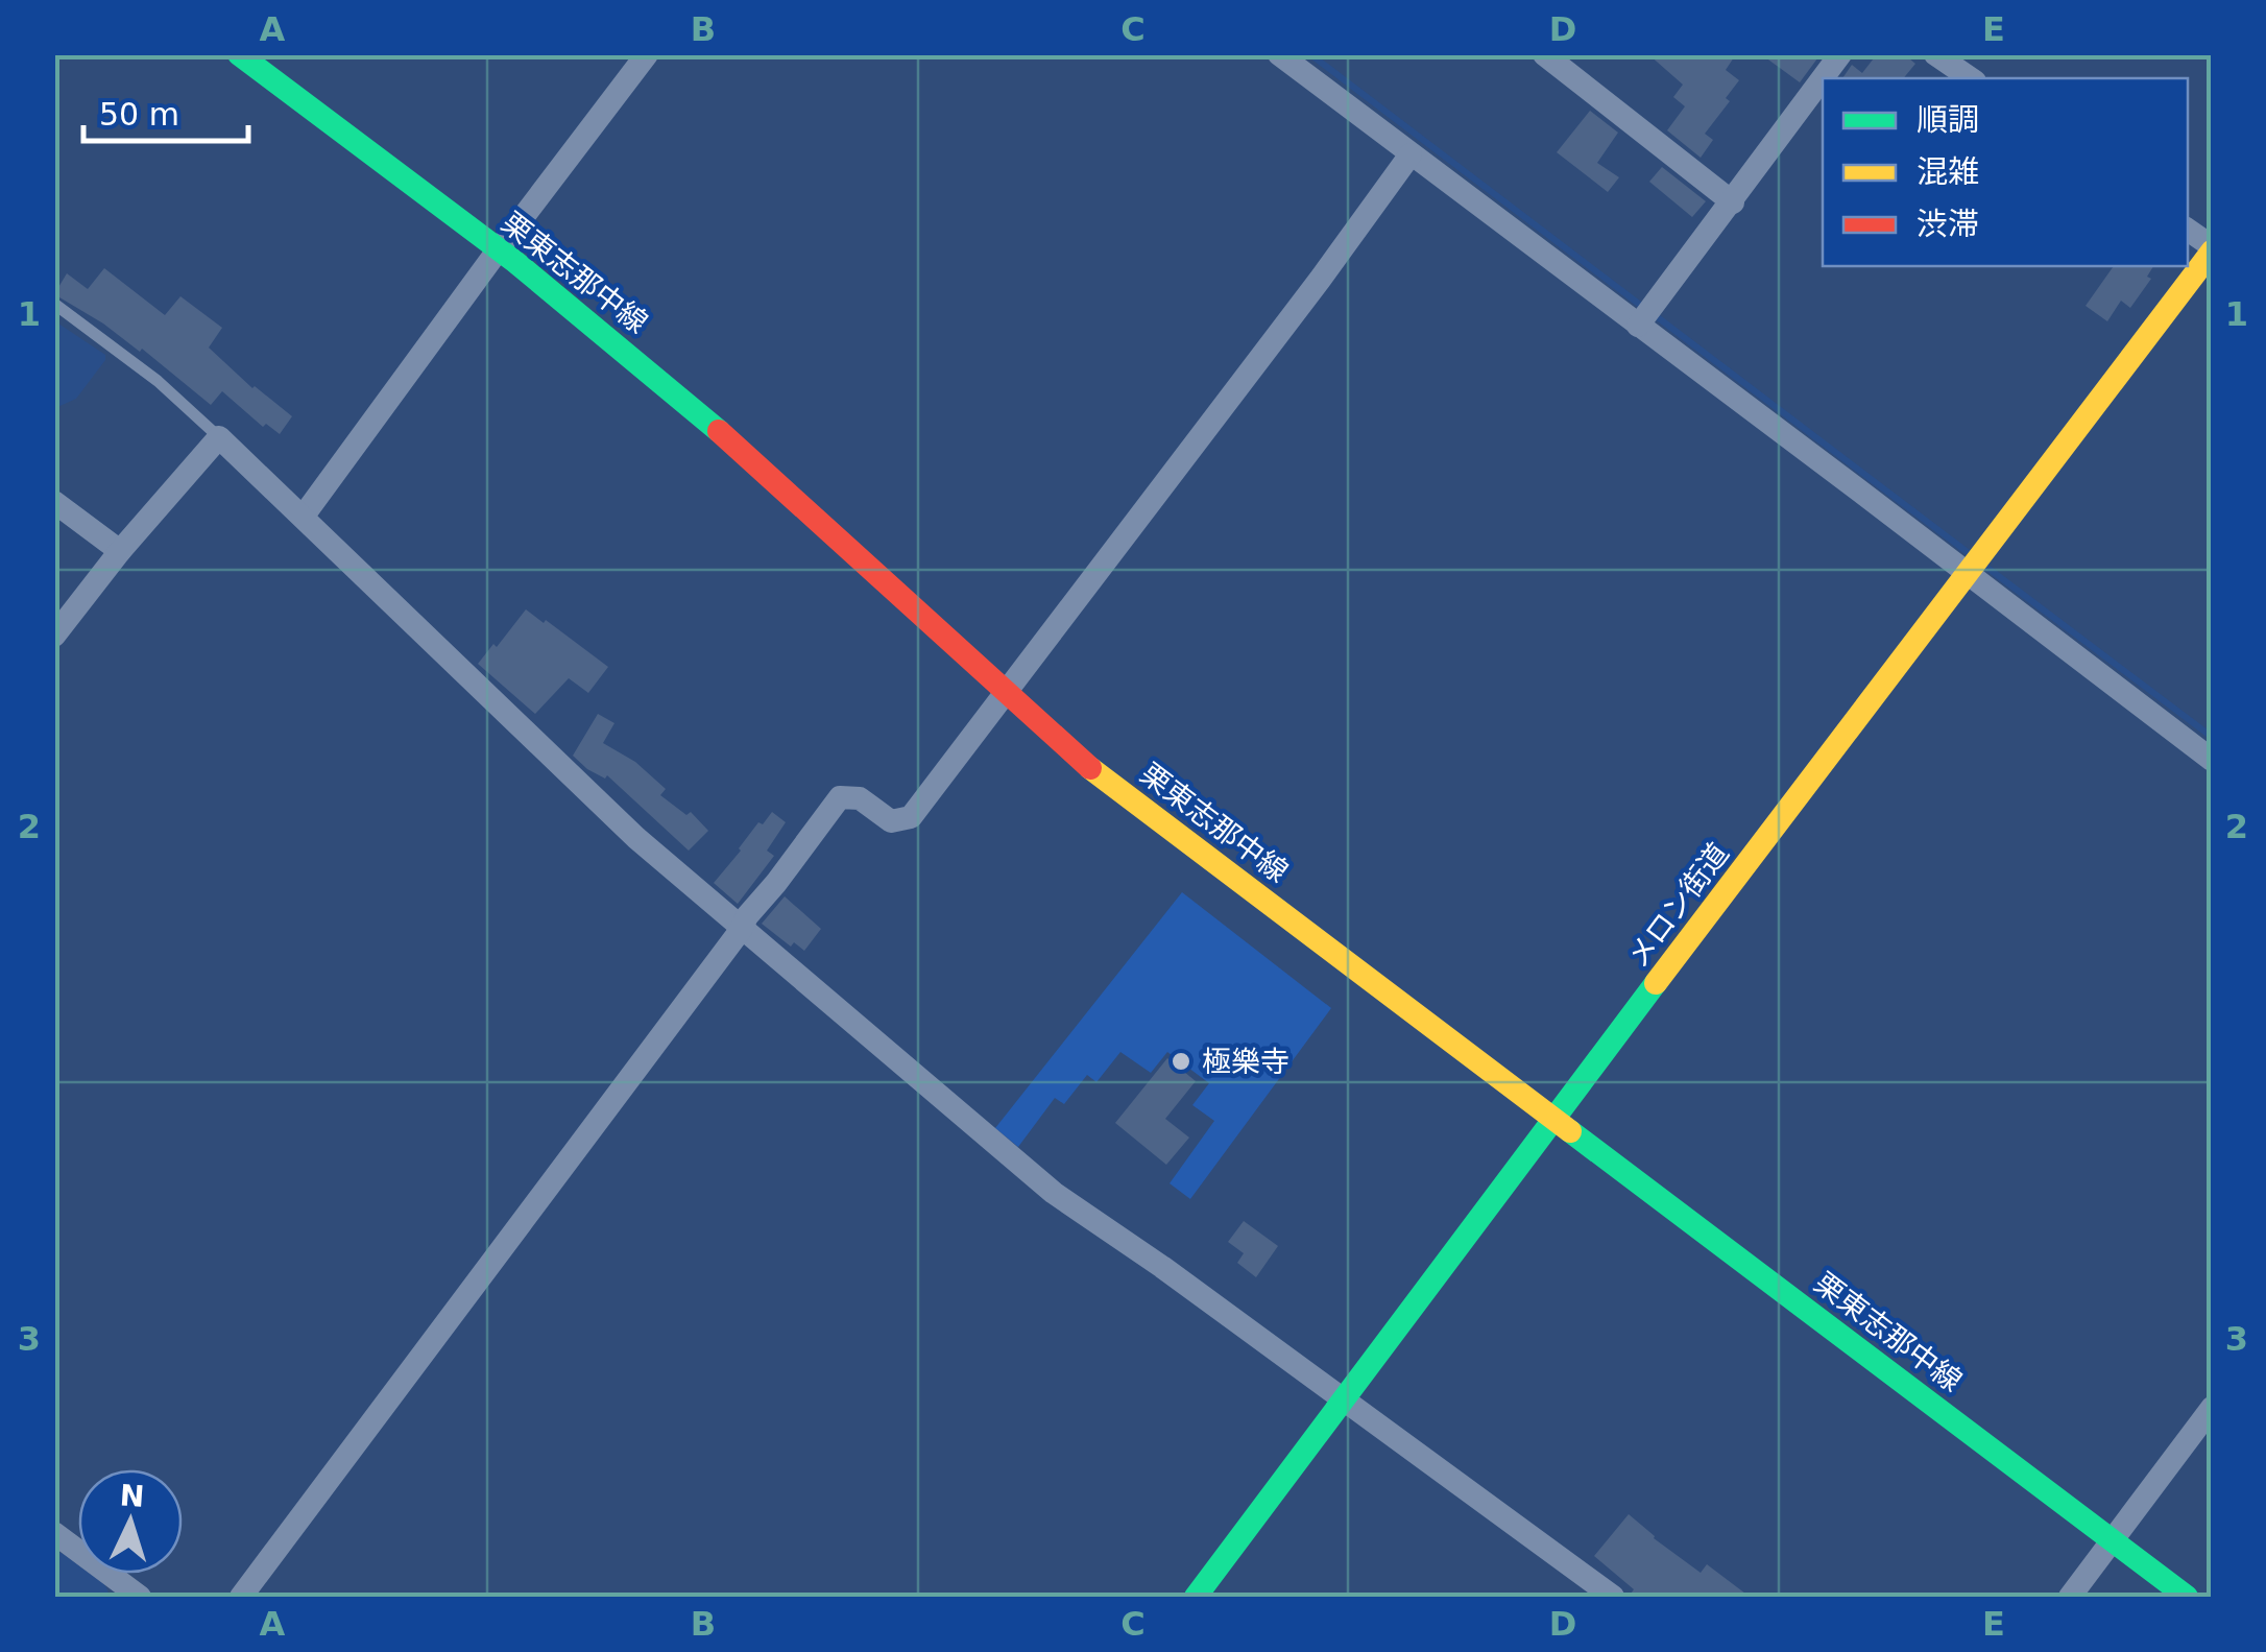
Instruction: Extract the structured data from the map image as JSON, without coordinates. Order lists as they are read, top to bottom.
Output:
{
  "streets": {
    "main road": ["栗東志那中線", "メロン街道"]
  },
  "crossings": [
    ["栗東志那中線", "メロン街道"]
  ],
  "places": ["極樂寺"],
  "legend": ["順調", "混雑", "渋滞"],
  "scale_bar": "50 m",
  "north": "top",
  "grid": {
    "columns": [
      "A",
      "B",
      "C",
      "D",
      "E"
    ],
    "rows": ["1", "2", "3"]
  }
}
